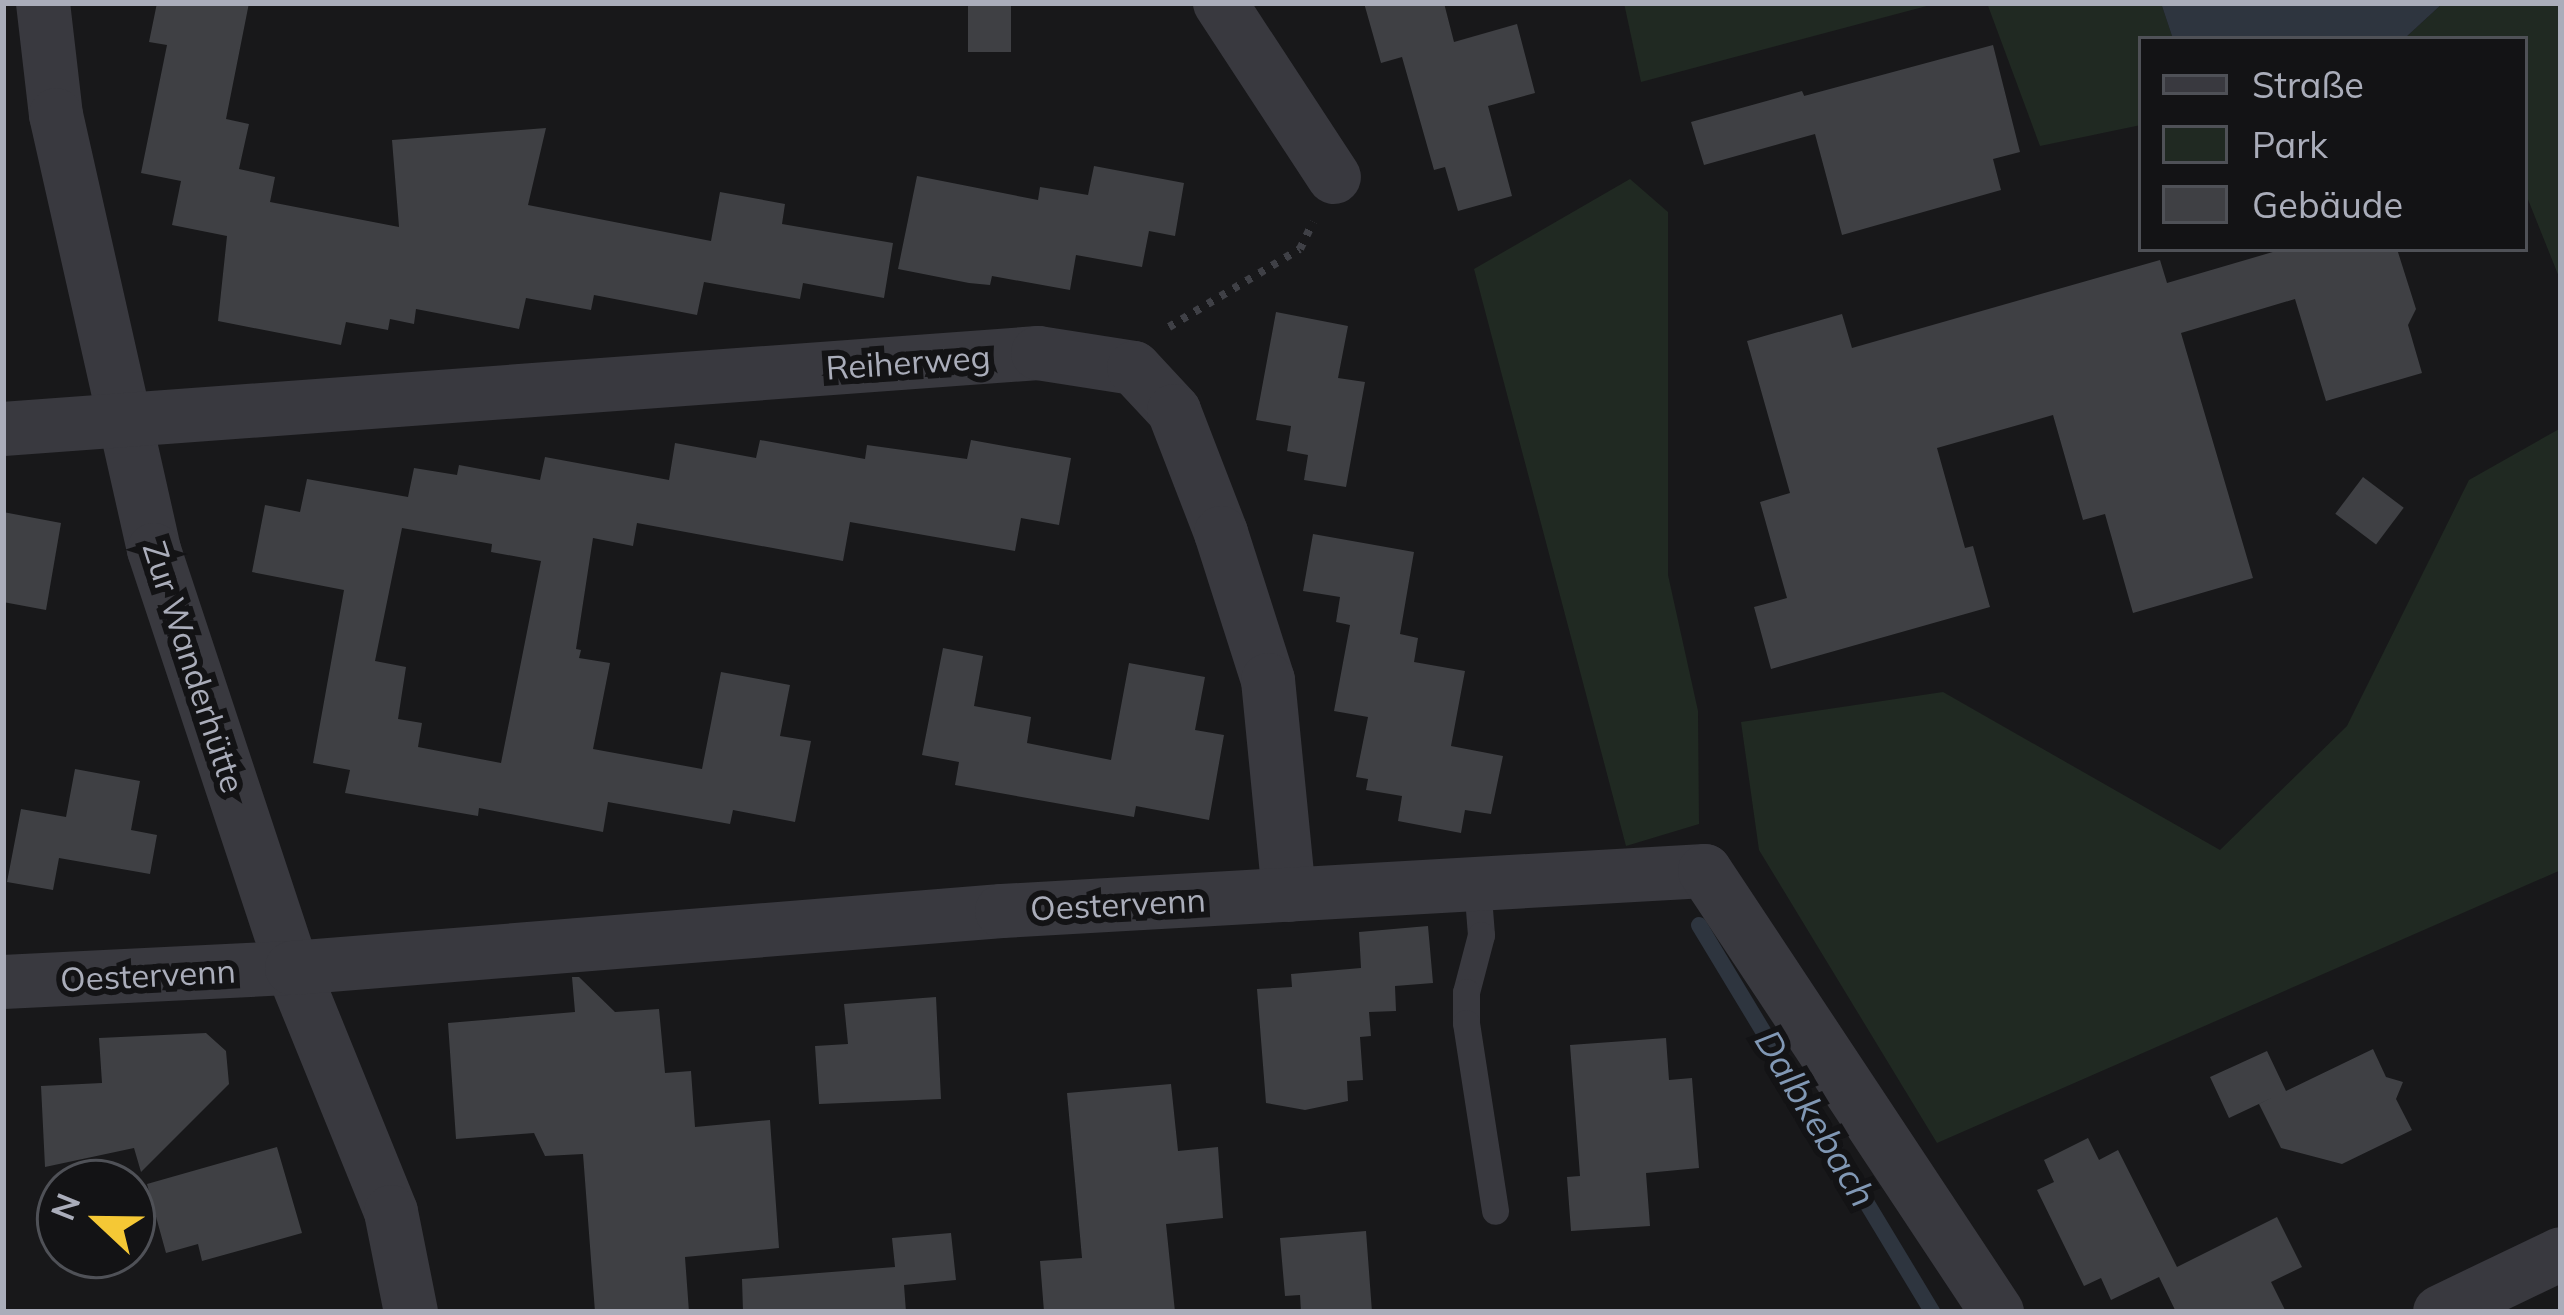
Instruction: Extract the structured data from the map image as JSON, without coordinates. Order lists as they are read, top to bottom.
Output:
{
  "streets": {
    "street": ["Reiherweg", "Zur Wanderhütte", "Oestervenn"]
  },
  "crossings": [
    ["Reiherweg", "Zur Wanderhütte"],
    ["Zur Wanderhütte", "Oestervenn"]
  ],
  "water": ["Dalbkebach"],
  "legend": ["Straße", "Park", "Gebäude"],
  "north": "left"
}
